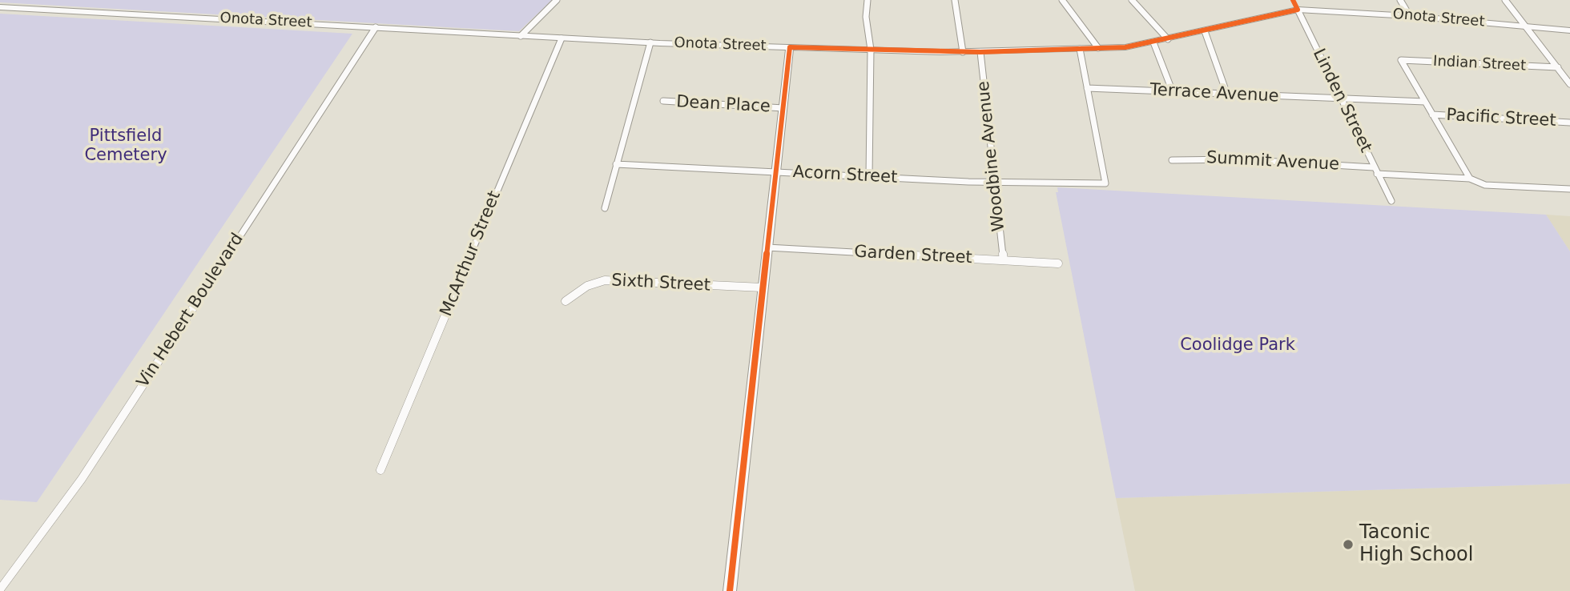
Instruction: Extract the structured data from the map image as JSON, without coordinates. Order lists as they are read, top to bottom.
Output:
{
  "streets": {
    "street": [
      "Onota Street",
      "Indian Street",
      "Terrace Avenue",
      "Linden Street",
      "Dean Place",
      "Pacific Street",
      "Woodbine Avenue",
      "Summit Avenue",
      "Acorn Street",
      "McArthur Street",
      "Garden Street",
      "Sixth Street",
      "Vin Hebert Boulevard"
    ]
  },
  "crossings": [
    ["Onota Street", "Linden Street"],
    ["Onota Street", "Woodbine Avenue"],
    ["Onota Street", "McArthur Street"],
    ["Onota Street", "Vin Hebert Boulevard"],
    ["Terrace Avenue", "Linden Street"],
    ["Terrace Avenue", "Acorn Street"],
    ["Linden Street", "Summit Avenue"],
    ["Woodbine Avenue", "Acorn Street"],
    ["Woodbine Avenue", "Garden Street"]
  ],
  "parks": ["Pittsfield Cemetery", "Coolidge Park"],
  "places": ["Taconic High School"]
}
